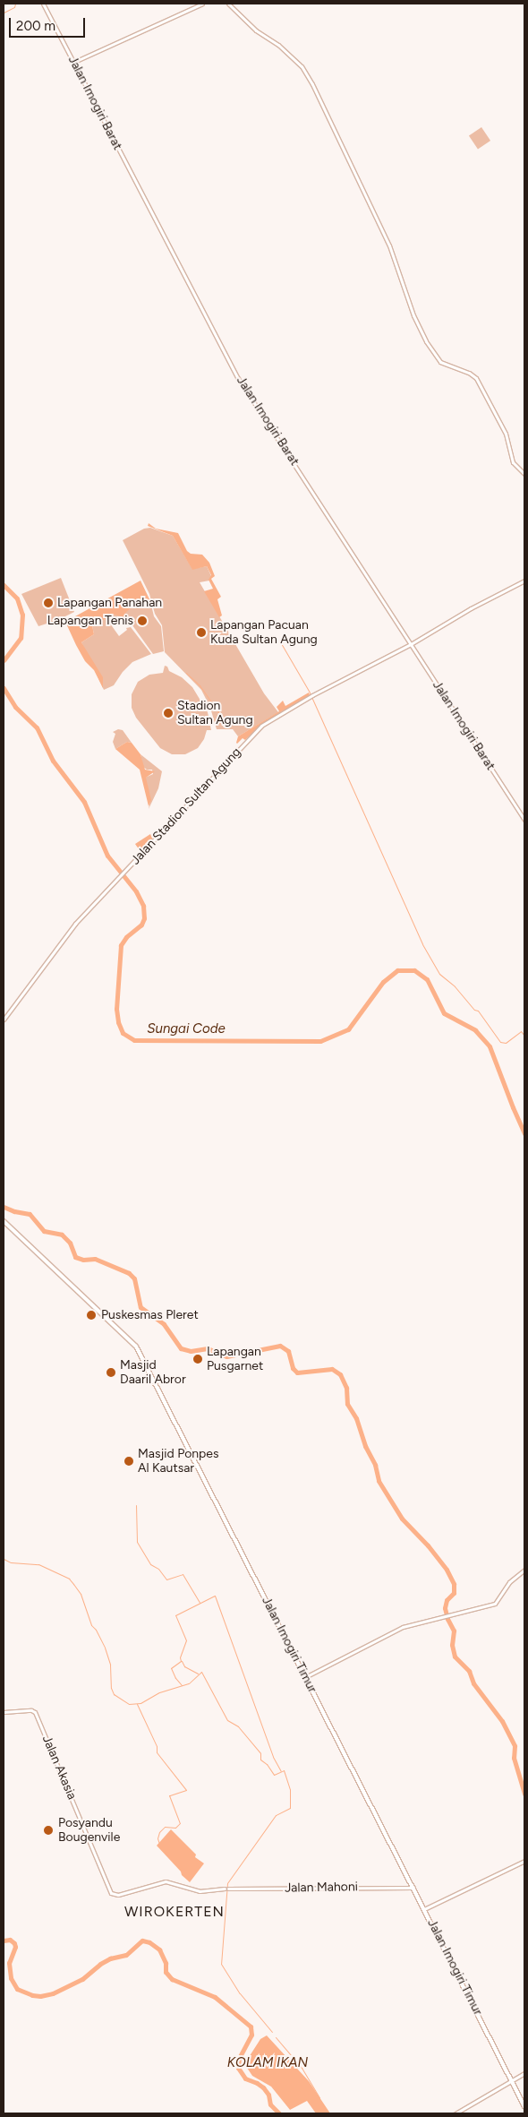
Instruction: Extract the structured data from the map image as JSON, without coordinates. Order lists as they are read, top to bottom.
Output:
{
  "streets": {
    "main road": ["Jalan Imogiri Timur"],
    "street": [
      "Jalan Imogiri Barat",
      "Jalan Stadion Sultan Agung",
      "Jalan Akasia",
      "Jalan Mahoni"
    ]
  },
  "crossings": [
    ["Jalan Imogiri Barat", "Jalan Stadion Sultan Agung"],
    ["Jalan Imogiri Timur", "Jalan Mahoni"],
    ["Jalan Akasia", "Jalan Mahoni"]
  ],
  "districts": ["WIROKERTEN"],
  "water": ["Sungai Code", "KOLAM IKAN"],
  "places": [
    "Lapangan Panahan",
    "Lapangan Tenis",
    "Lapangan Pacuan Kuda Sultan Agung",
    "Stadion Sultan Agung",
    "Puskesmas Pleret",
    "Lapangan Pusgarnet",
    "Masjid Daaril Abror",
    "Masjid Ponpes Al Kautsar",
    "Posyandu Bougenvile"
  ],
  "scale_bar": "200 m"
}
